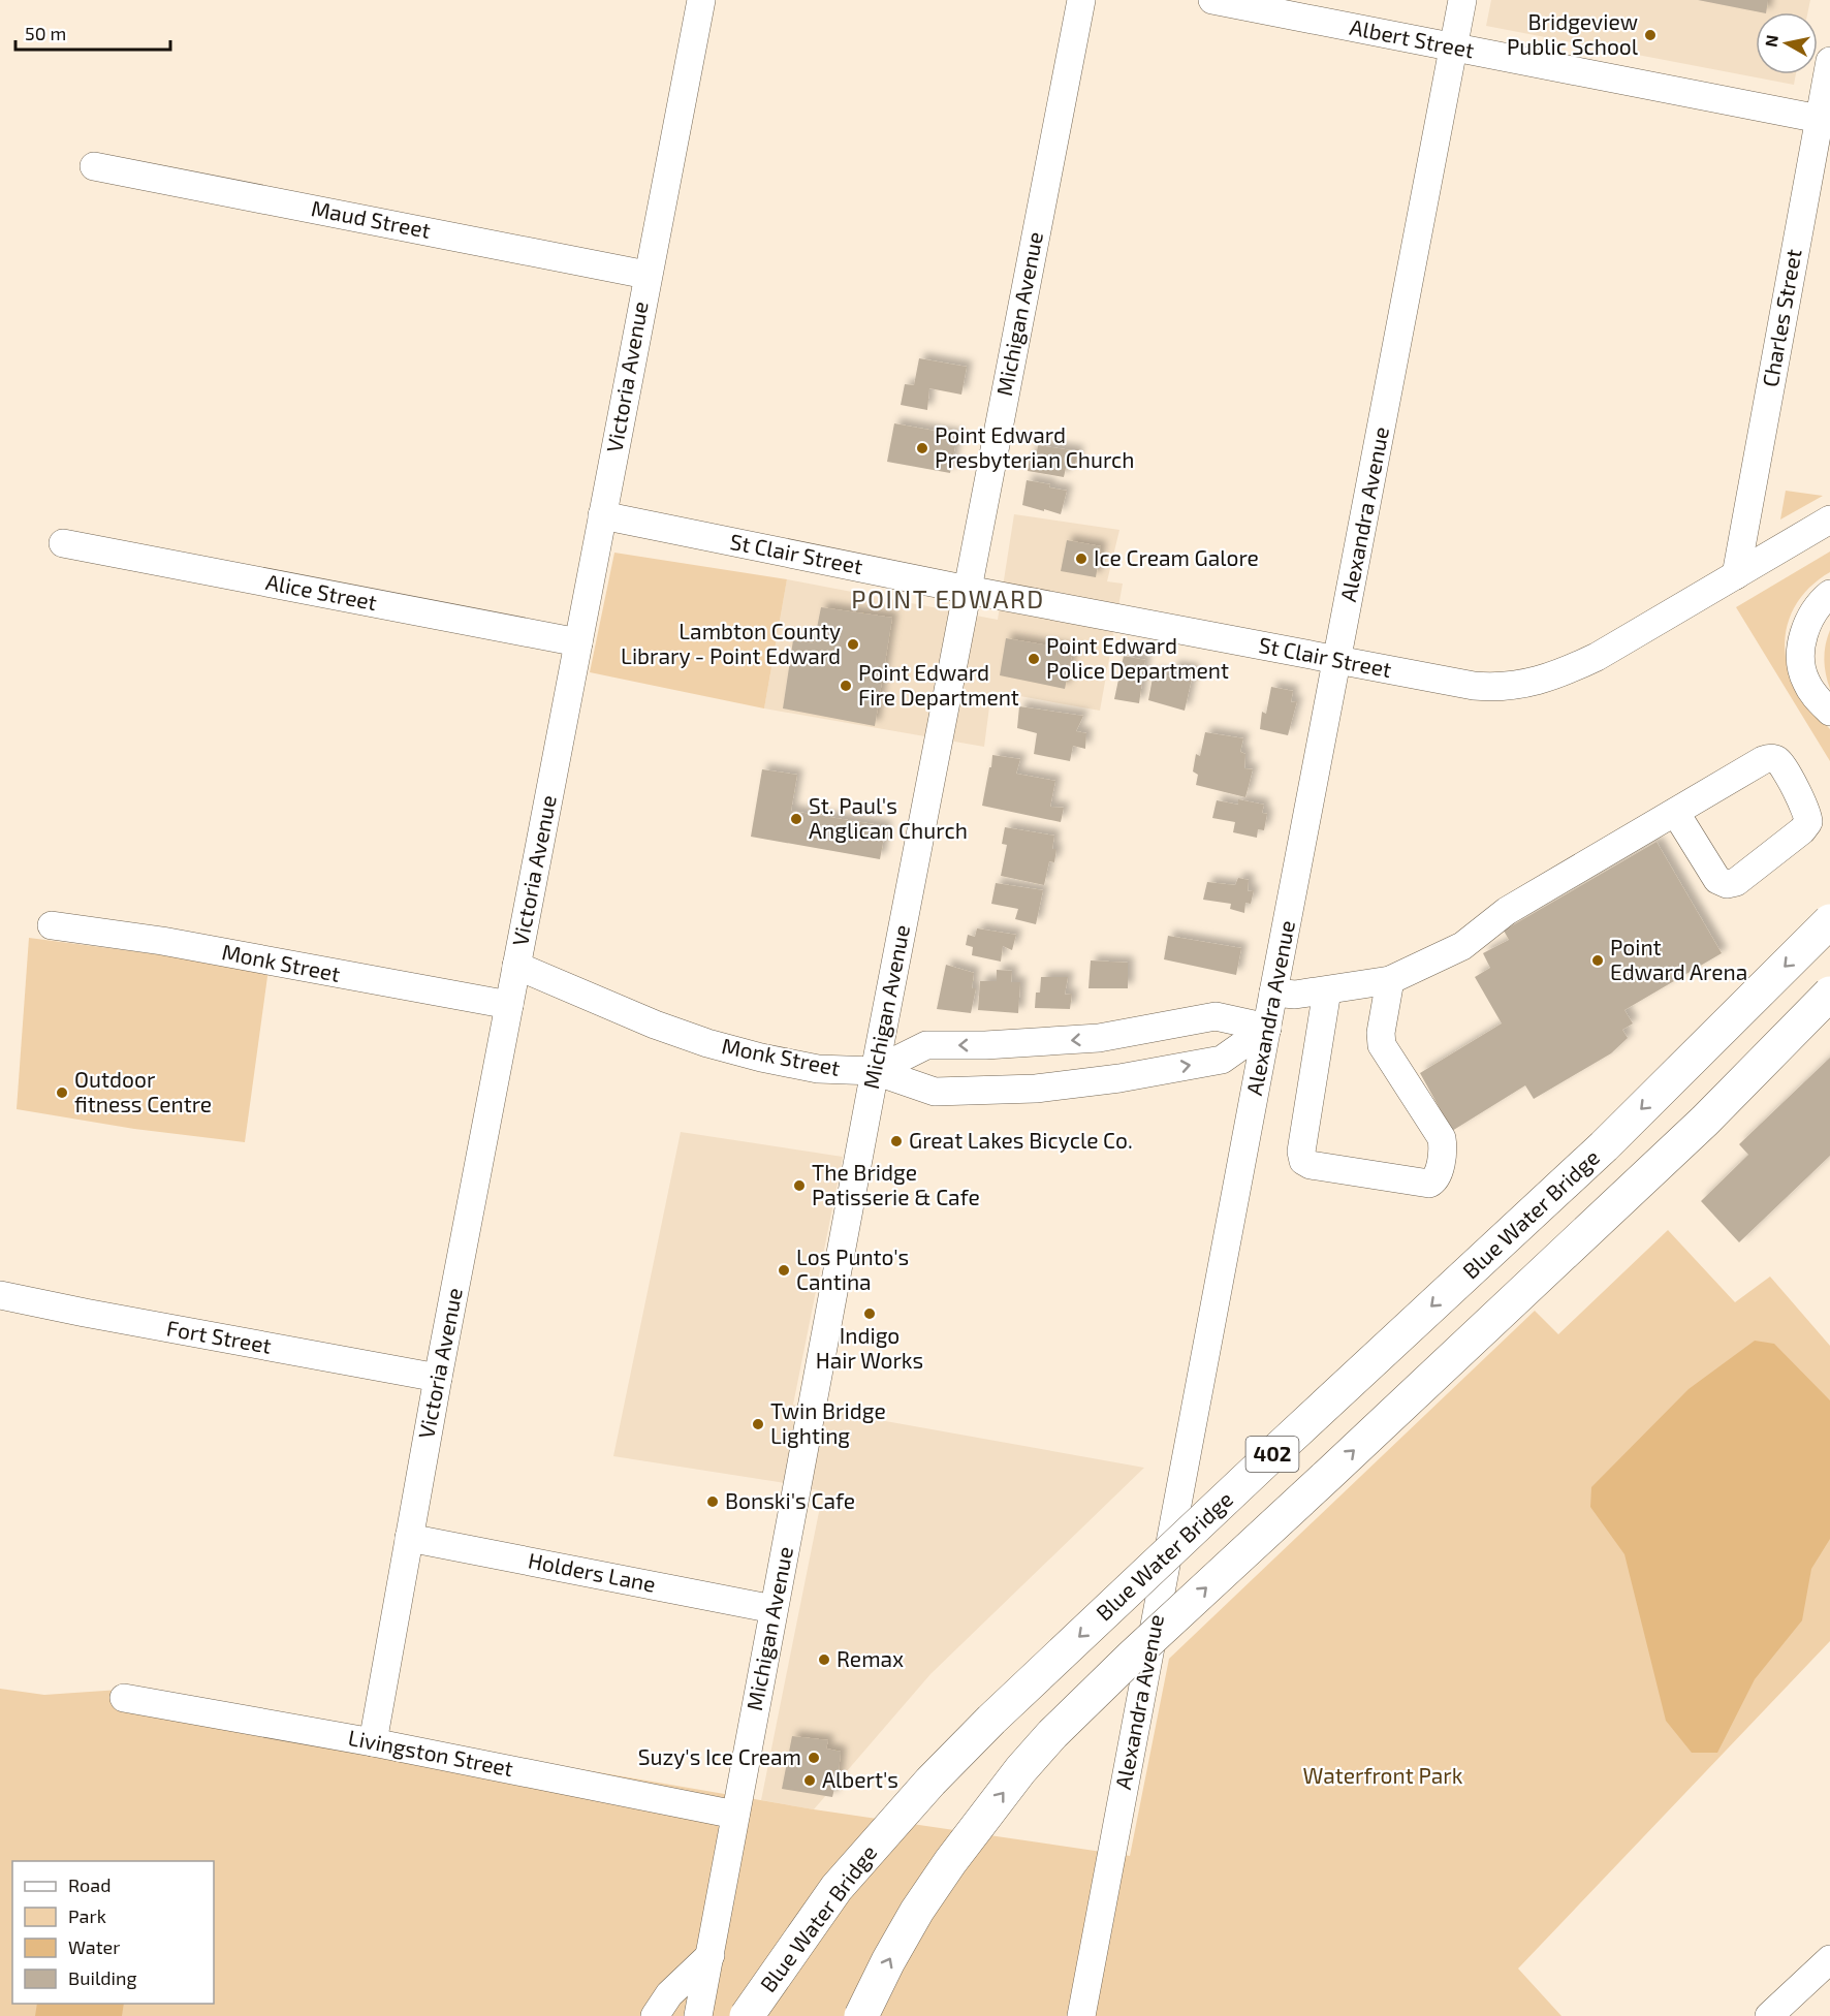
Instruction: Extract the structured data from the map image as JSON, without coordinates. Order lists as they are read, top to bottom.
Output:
{
  "streets": {
    "highway": ["Blue Water Bridge", "402"],
    "street": [
      "Albert Street",
      "Maud Street",
      "Michigan Avenue",
      "Charles Street",
      "Victoria Avenue",
      "Alexandra Avenue",
      "St Clair Street",
      "Alice Street",
      "Monk Street",
      "Fort Street",
      "Holders Lane",
      "Livingston Street"
    ]
  },
  "crossings": [
    ["Albert Street", "Charles Street"],
    ["Albert Street", "Alexandra Avenue"],
    ["Maud Street", "Victoria Avenue"],
    ["Michigan Avenue", "St Clair Street"],
    ["Michigan Avenue", "Monk Street"],
    ["Michigan Avenue", "Holders Lane"],
    ["Michigan Avenue", "Livingston Street"],
    ["Charles Street", "St Clair Street"],
    ["Victoria Avenue", "St Clair Street"],
    ["Victoria Avenue", "Alice Street"],
    ["Victoria Avenue", "Monk Street"],
    ["Victoria Avenue", "Fort Street"],
    ["Victoria Avenue", "Holders Lane"],
    ["Victoria Avenue", "Livingston Street"],
    ["Alexandra Avenue", "St Clair Street"],
    ["Alexandra Avenue", "Monk Street"]
  ],
  "districts": ["POINT EDWARD"],
  "parks": ["Waterfront Park"],
  "places": [
    "Bridgeview Public School",
    "Point Edward Presbyterian Church",
    "Ice Cream Galore",
    "Lambton County Library - Point Edward",
    "Point Edward Police Department",
    "Point Edward Fire Department",
    "St. Paul's Anglican Church",
    "Point Edward Arena",
    "Outdoor fitness Centre",
    "Great Lakes Bicycle Co.",
    "The Bridge Patisserie & Cafe",
    "Los Punto's Cantina",
    "Indigo Hair Works",
    "Twin Bridge Lighting",
    "Bonski's Cafe",
    "Remax",
    "Suzy's Ice Cream",
    "Albert's"
  ],
  "legend": [
    "Road",
    "Park",
    "Water",
    "Building"
  ],
  "scale_bar": "50 m",
  "north": "left"
}
